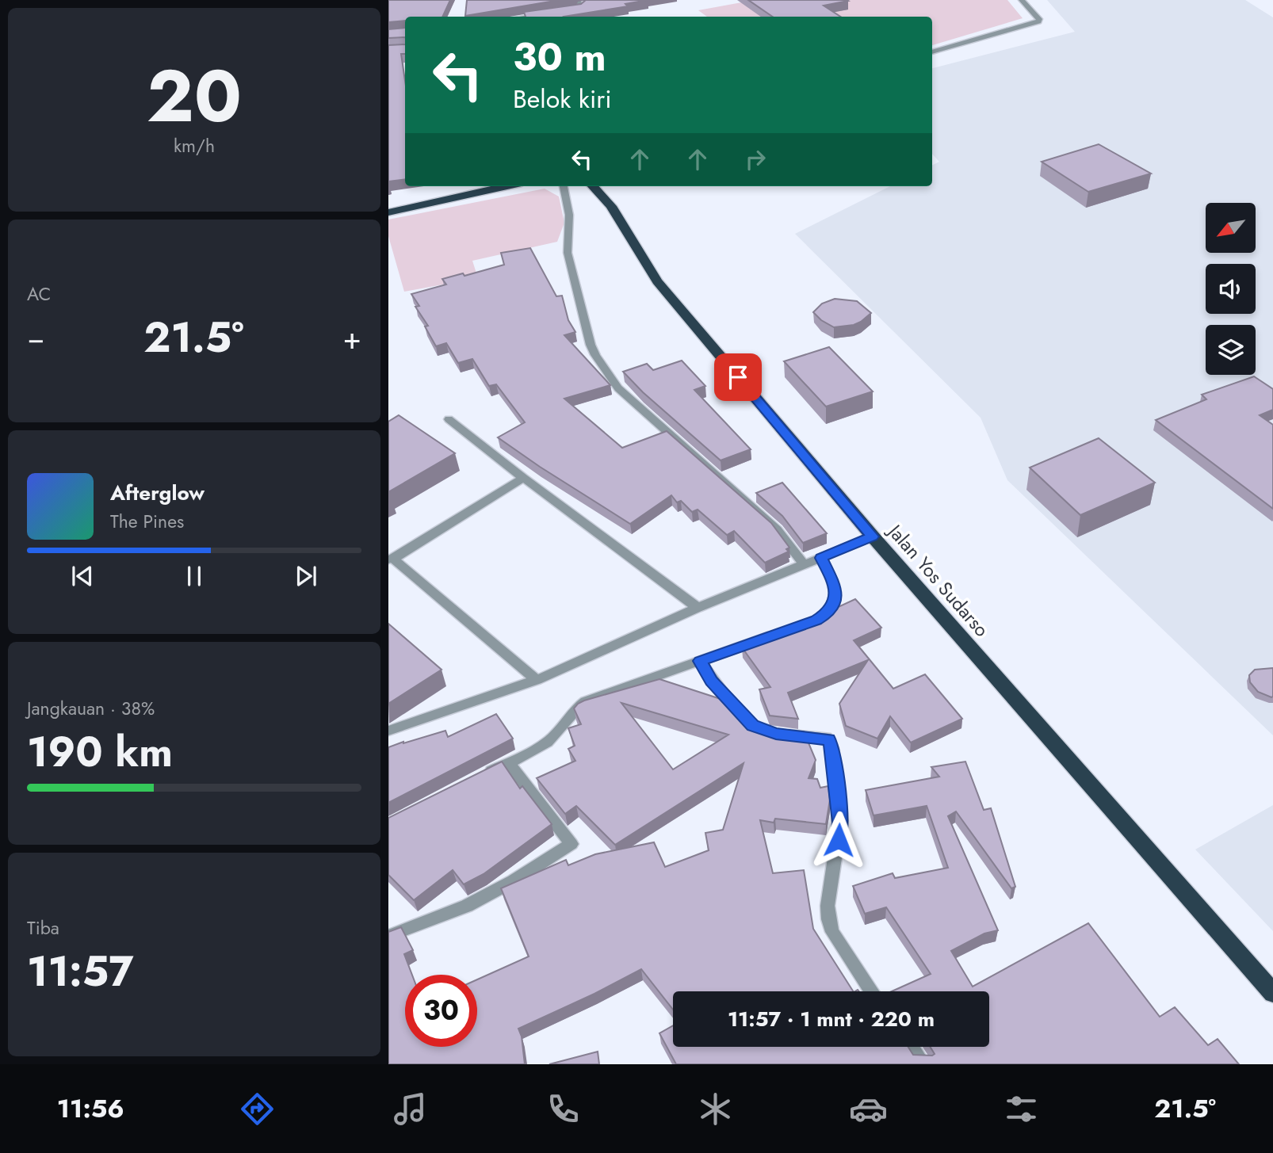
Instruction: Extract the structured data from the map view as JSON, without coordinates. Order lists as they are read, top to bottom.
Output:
{
  "streets": {
    "highway": ["Jalan Yos Sudarso"]
  },
  "north": "bottom left",
  "page": {
    "tile": [
      ["20", "km/h"],
      "AC",
      ["Jangkauan · 38%", "190 km"],
      ["Tiba", "11:57"]
    ],
    "turn": ["30 m", "Belok kiri"],
    "heat": ["−", "21.5°", "+"],
    "song": ["Afterglow", "The Pines"],
    "limit": "30",
    "trip": "11:57 · 1 mnt · 220 m",
    "tabs": ["11:56", "21.5°"]
  }
}
